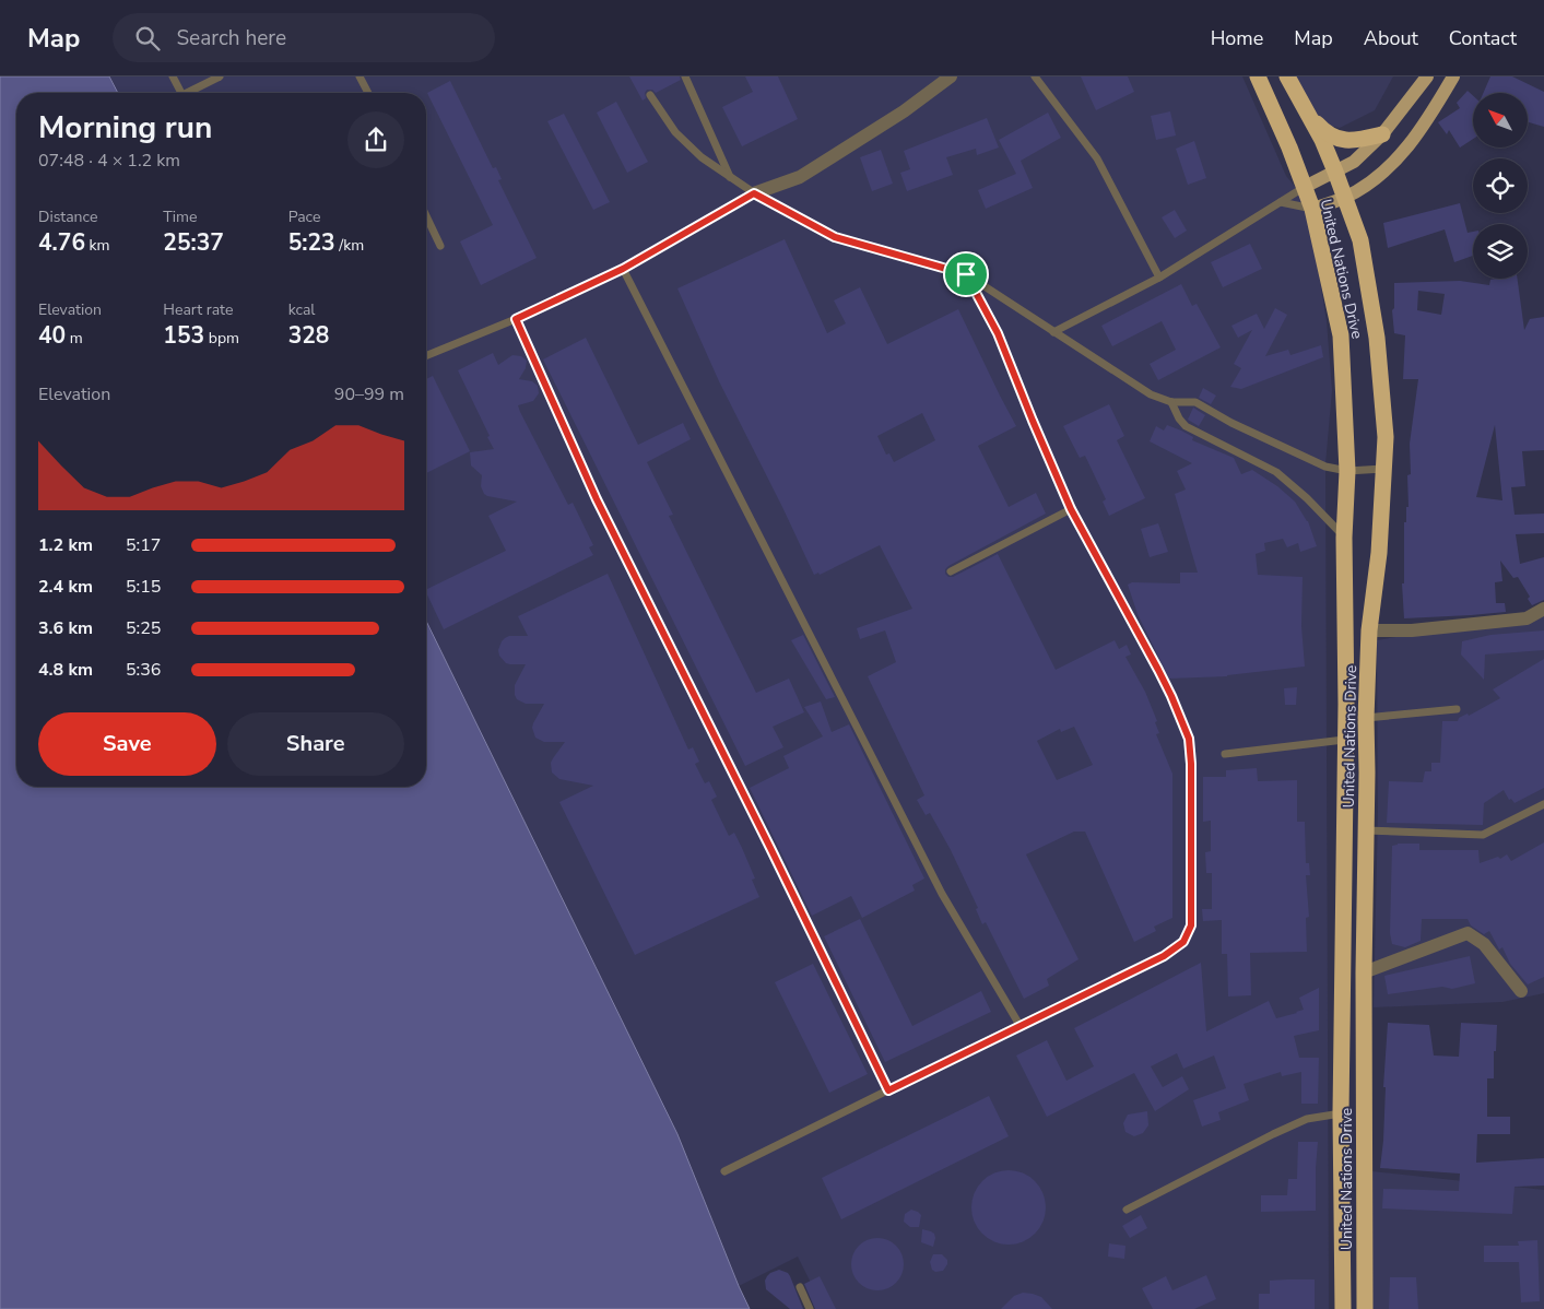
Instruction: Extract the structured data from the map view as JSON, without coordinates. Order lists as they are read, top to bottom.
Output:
{
  "streets": {
    "highway": ["United Nations Drive"]
  },
  "north": "top left",
  "page": {
    "header": "Map",
    "search": "Search here",
    "nav": [
      "Home",
      "Map",
      "About",
      "Contact"
    ],
    "heading": ["Morning run", "07:48 · 4 × 1.2 km"],
    "stats": [
      ["Distance", "4.76 km"],
      ["Time", "25:37"],
      ["Pace", "5:23 /km"],
      ["Elevation", "40 m"],
      ["Heart rate", "153 bpm"],
      ["kcal", "328"]
    ],
    "chart": ["Elevation", "90–99 m"],
    "list": [
      {
        "name": "1.2 km",
        "note": "5:17"
      },
      {
        "name": "2.4 km",
        "note": "5:15"
      },
      {
        "name": "3.6 km",
        "note": "5:25"
      },
      {
        "name": "4.8 km",
        "note": "5:36"
      }
    ],
    "buttons": ["Save", "Share"]
  }
}
